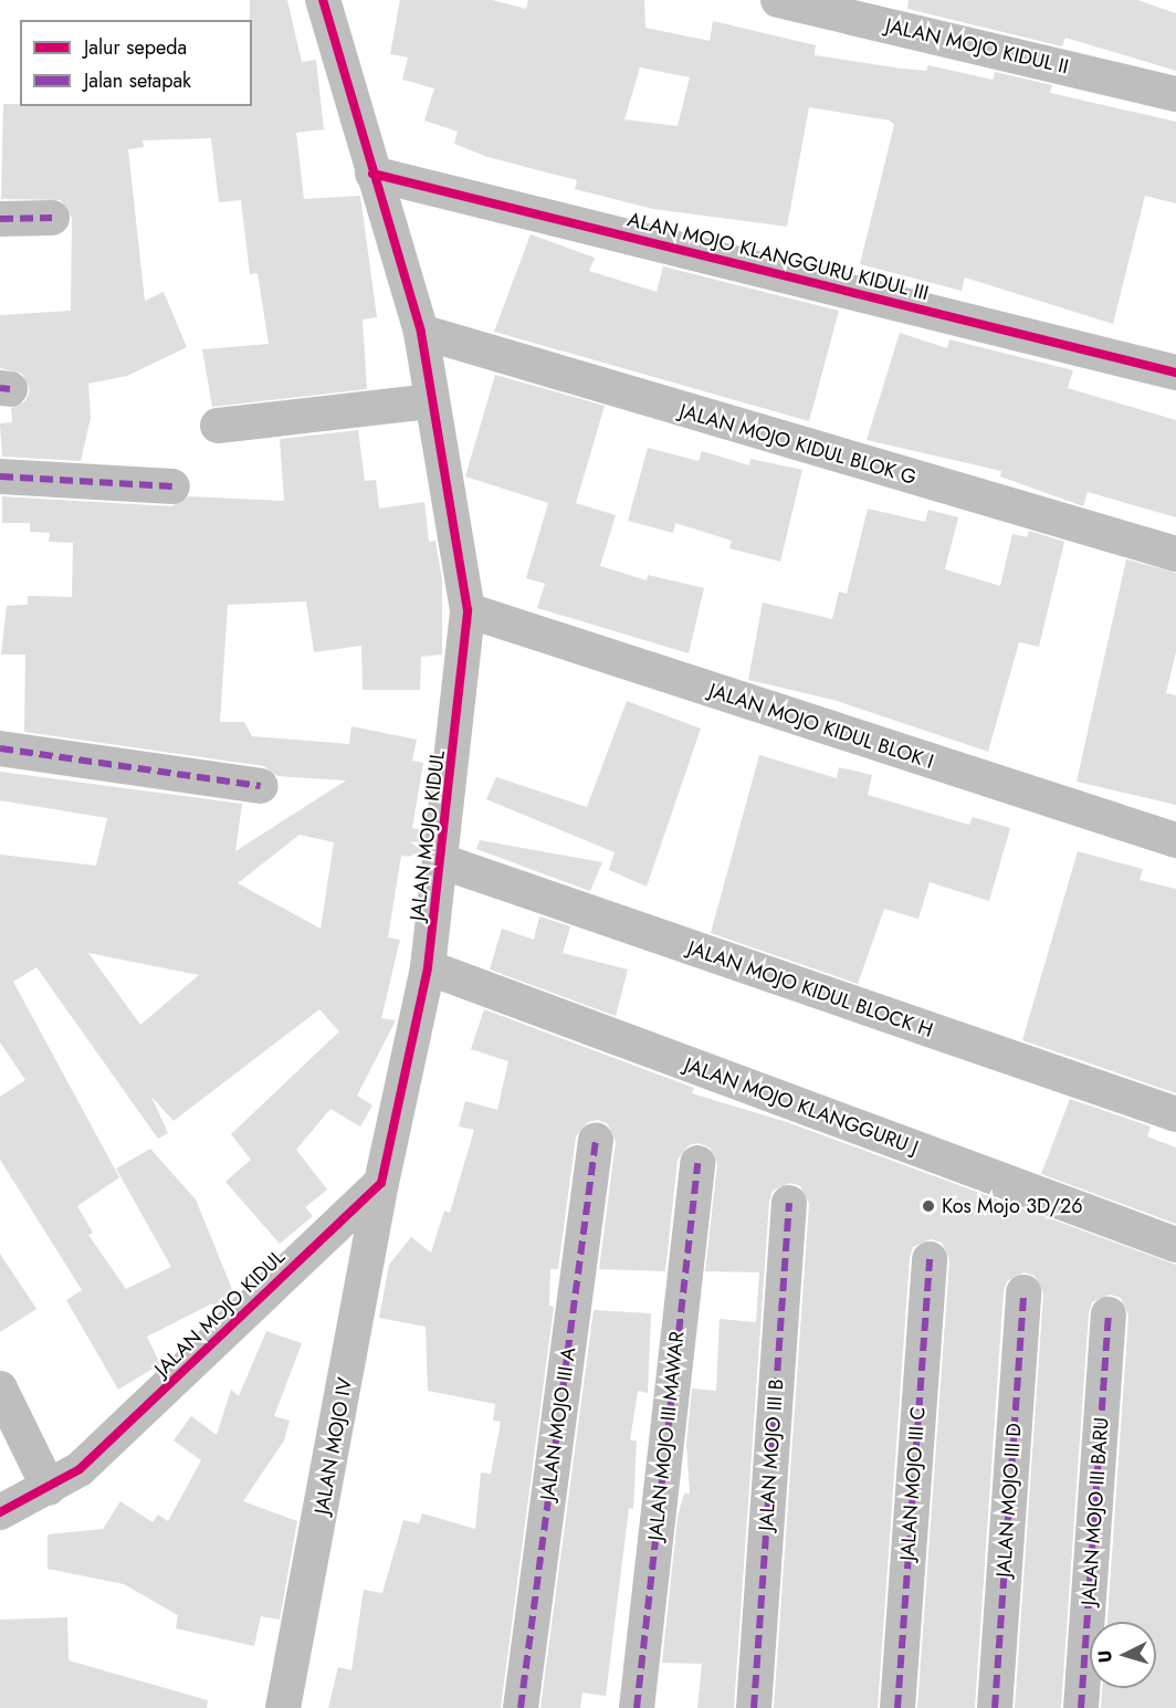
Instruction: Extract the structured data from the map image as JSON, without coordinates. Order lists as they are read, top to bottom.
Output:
{
  "streets": {
    "street": [
      "JALAN MOJO KIDUL II",
      "ALAN MOJO KLANGGURU KIDUL III",
      "JALAN MOJO KIDUL BLOK G",
      "JALAN MOJO KIDUL BLOK I",
      "JALAN MOJO KIDUL",
      "JALAN MOJO KIDUL BLOCK H",
      "JALAN MOJO KLANGGURU J",
      "JALAN MOJO III A",
      "JALAN MOJO III MAWAR",
      "JALAN MOJO IV",
      "JALAN MOJO III B",
      "JALAN MOJO III C",
      "JALAN MOJO III D",
      "JALAN MOJO III BARU"
    ]
  },
  "crossings": [
    ["ALAN MOJO KLANGGURU KIDUL III", "JALAN MOJO KIDUL"],
    ["JALAN MOJO KIDUL BLOK G", "JALAN MOJO KIDUL"],
    ["JALAN MOJO KIDUL BLOK I", "JALAN MOJO KIDUL"],
    ["JALAN MOJO KIDUL", "JALAN MOJO KIDUL BLOCK H"],
    ["JALAN MOJO KIDUL", "JALAN MOJO KLANGGURU J"],
    ["JALAN MOJO KIDUL", "JALAN MOJO IV"]
  ],
  "places": ["Kos Mojo 3D/26"],
  "legend": ["Jalur sepeda", "Jalan setapak"],
  "north": "left"
}
